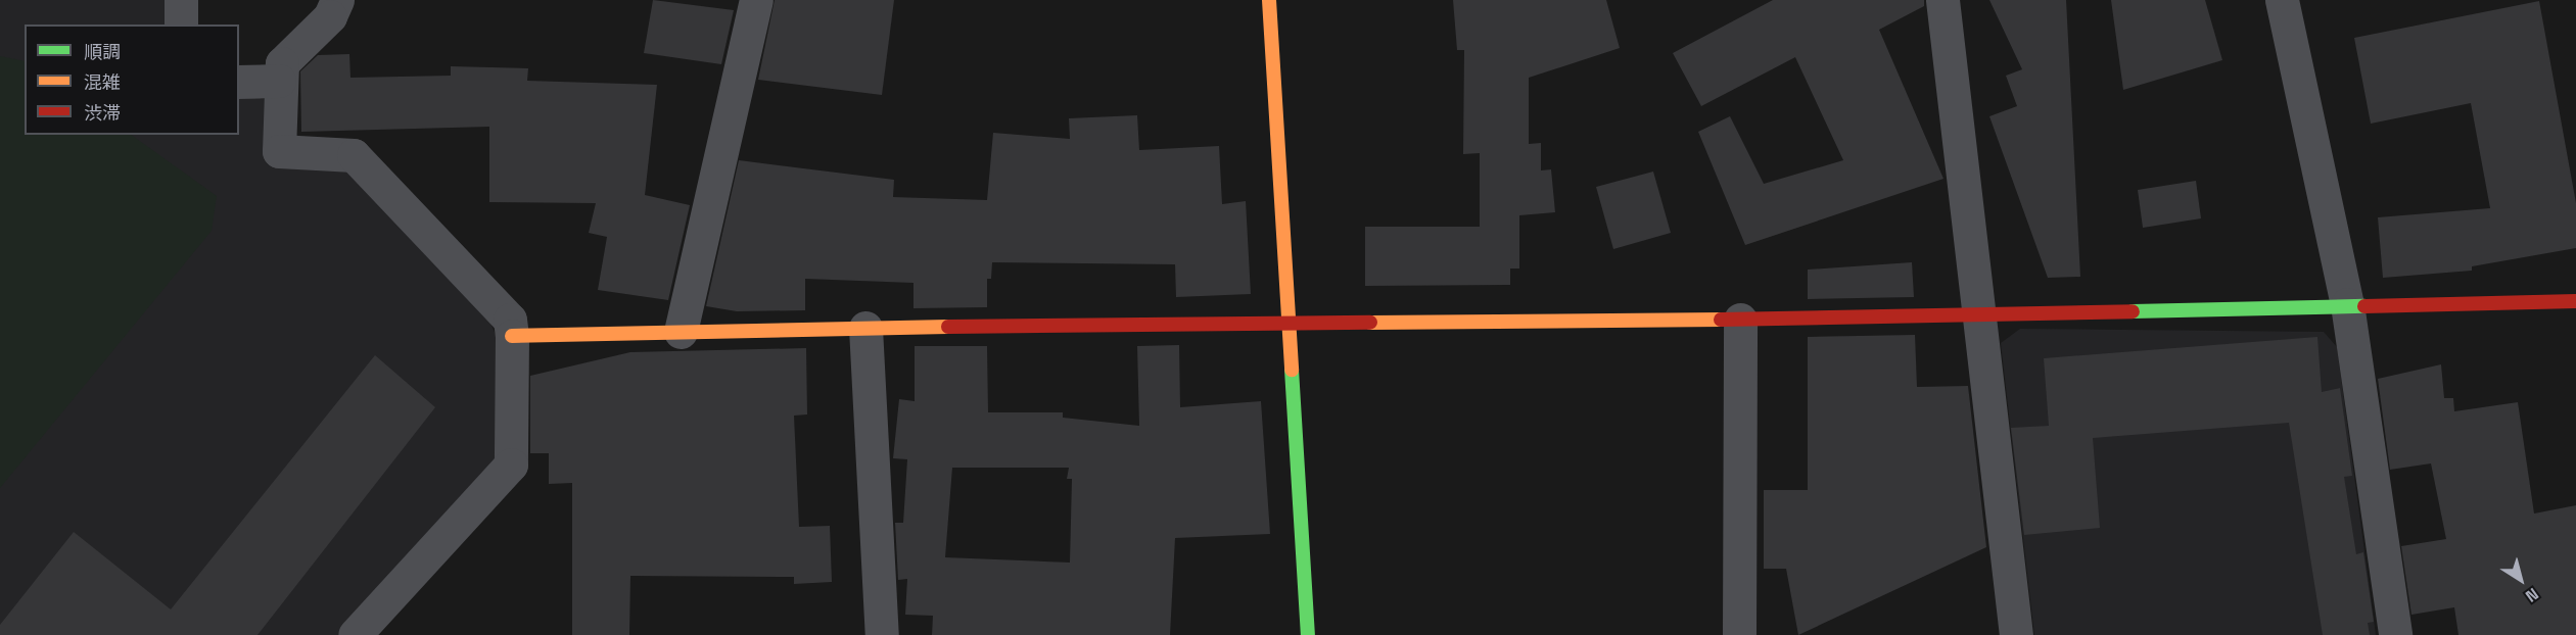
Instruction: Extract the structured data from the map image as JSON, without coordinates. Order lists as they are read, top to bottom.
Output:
{
  "legend": ["順調", "混雑", "渋滞"],
  "north": "bottom right"
}
